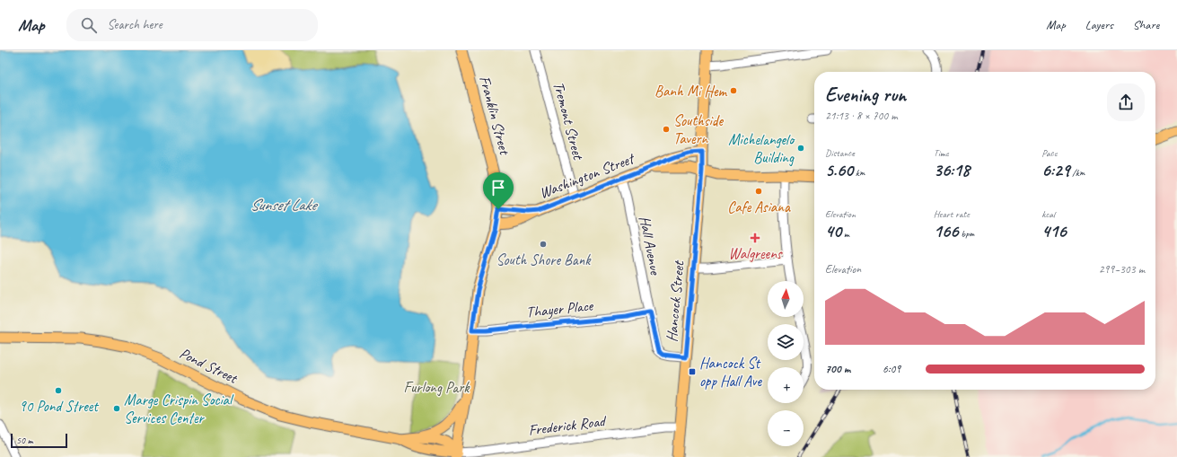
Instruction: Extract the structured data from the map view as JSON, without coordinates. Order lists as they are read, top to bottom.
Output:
{
  "streets": {
    "main road": [
      "Franklin Street",
      "Washington Street",
      "Hancock Street",
      "Pond Street"
    ],
    "street": [
      "Tremont Street",
      "Hall Avenue",
      "Thayer Place",
      "Frederick Road"
    ]
  },
  "crossings": [
    ["Franklin Street", "Washington Street"],
    ["Tremont Street", "Washington Street"],
    ["Washington Street", "Hall Avenue"],
    ["Washington Street", "Hancock Street"],
    ["Hall Avenue", "Hancock Street"],
    ["Hall Avenue", "Thayer Place"],
    ["Hancock Street", "Frederick Road"],
    ["Pond Street", "Frederick Road"]
  ],
  "water": ["Sunset Lake"],
  "parks": ["Furlong Park"],
  "places": {
    "other": [
      "Banh Mi Hem",
      "Southside Tavern",
      "Michelangelo Building",
      "Cafe Asiana",
      "South Shore Bank",
      "90 Pond Street",
      "Marge Crispin Social Services Center"
    ],
    "health": ["Walgreens"],
    "transit": ["Hancock St opp Hall Ave"]
  },
  "scale_bar": "50 m",
  "north": "top",
  "page": {
    "header": "Map",
    "search": "Search here",
    "nav": ["Map", "Layers", "Share"],
    "heading": ["Evening run", "21:13 · 8 × 700 m"],
    "stats": [
      ["Distance", "5.60 km"],
      ["Time", "36:18"],
      ["Pace", "6:29 /km"],
      ["Elevation", "40 m"],
      ["Heart rate", "166 bpm"],
      ["kcal", "416"]
    ],
    "chart": ["Elevation", "299–303 m"],
    "map_buttons": ["+", "−"],
    "list": [
      {
        "name": "700 m",
        "note": "6:09"
      }
    ],
    "scale": "50 m"
  }
}
